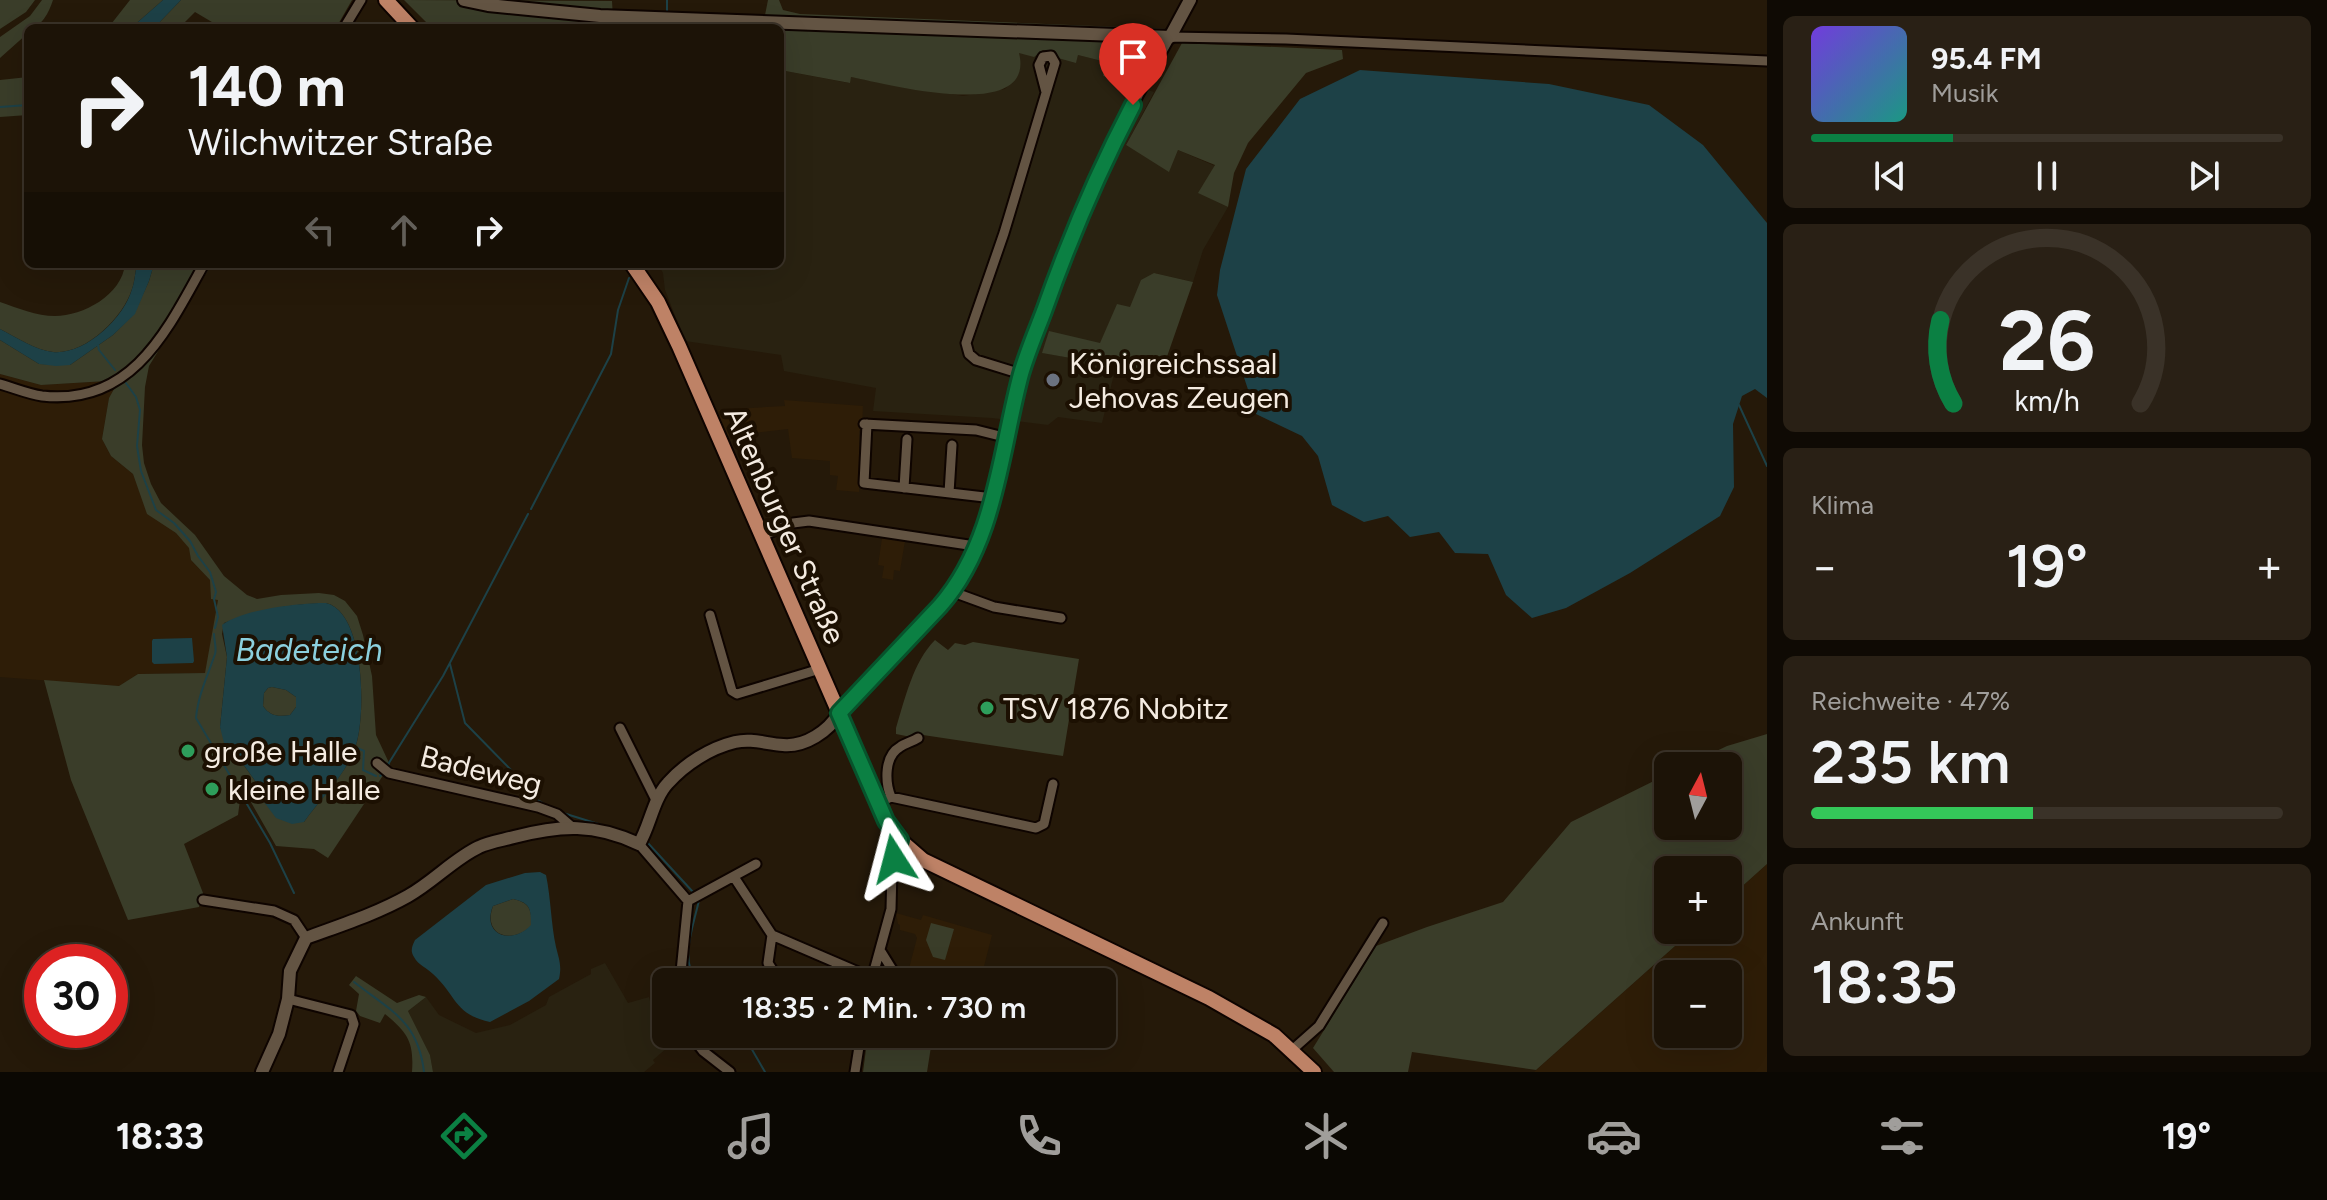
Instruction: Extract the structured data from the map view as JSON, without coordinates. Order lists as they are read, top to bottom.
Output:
{
  "streets": {
    "main road": ["Altenburger Straße"],
    "street": ["Badeweg"]
  },
  "water": ["Badeteich"],
  "places": [
    "Königreichssaal Jehovas Zeugen",
    "TSV 1876 Nobitz",
    "große Halle",
    "kleine Halle"
  ],
  "north": "top",
  "page": {
    "turn": ["140 m", "Wilchwitzer Straße"],
    "song": ["95.4 FM", "Musik"],
    "tile": [
      "Klima",
      ["Reichweite · 47%", "235 km"],
      ["Ankunft", "18:35"]
    ],
    "heat": ["−", "19°", "+"],
    "map_buttons": ["+", "−"],
    "limit": "30",
    "trip": "18:35 · 2 Min. · 730 m",
    "tabs": ["18:33", "19°"],
    "gauge": ["26", "km/h"]
  }
}
